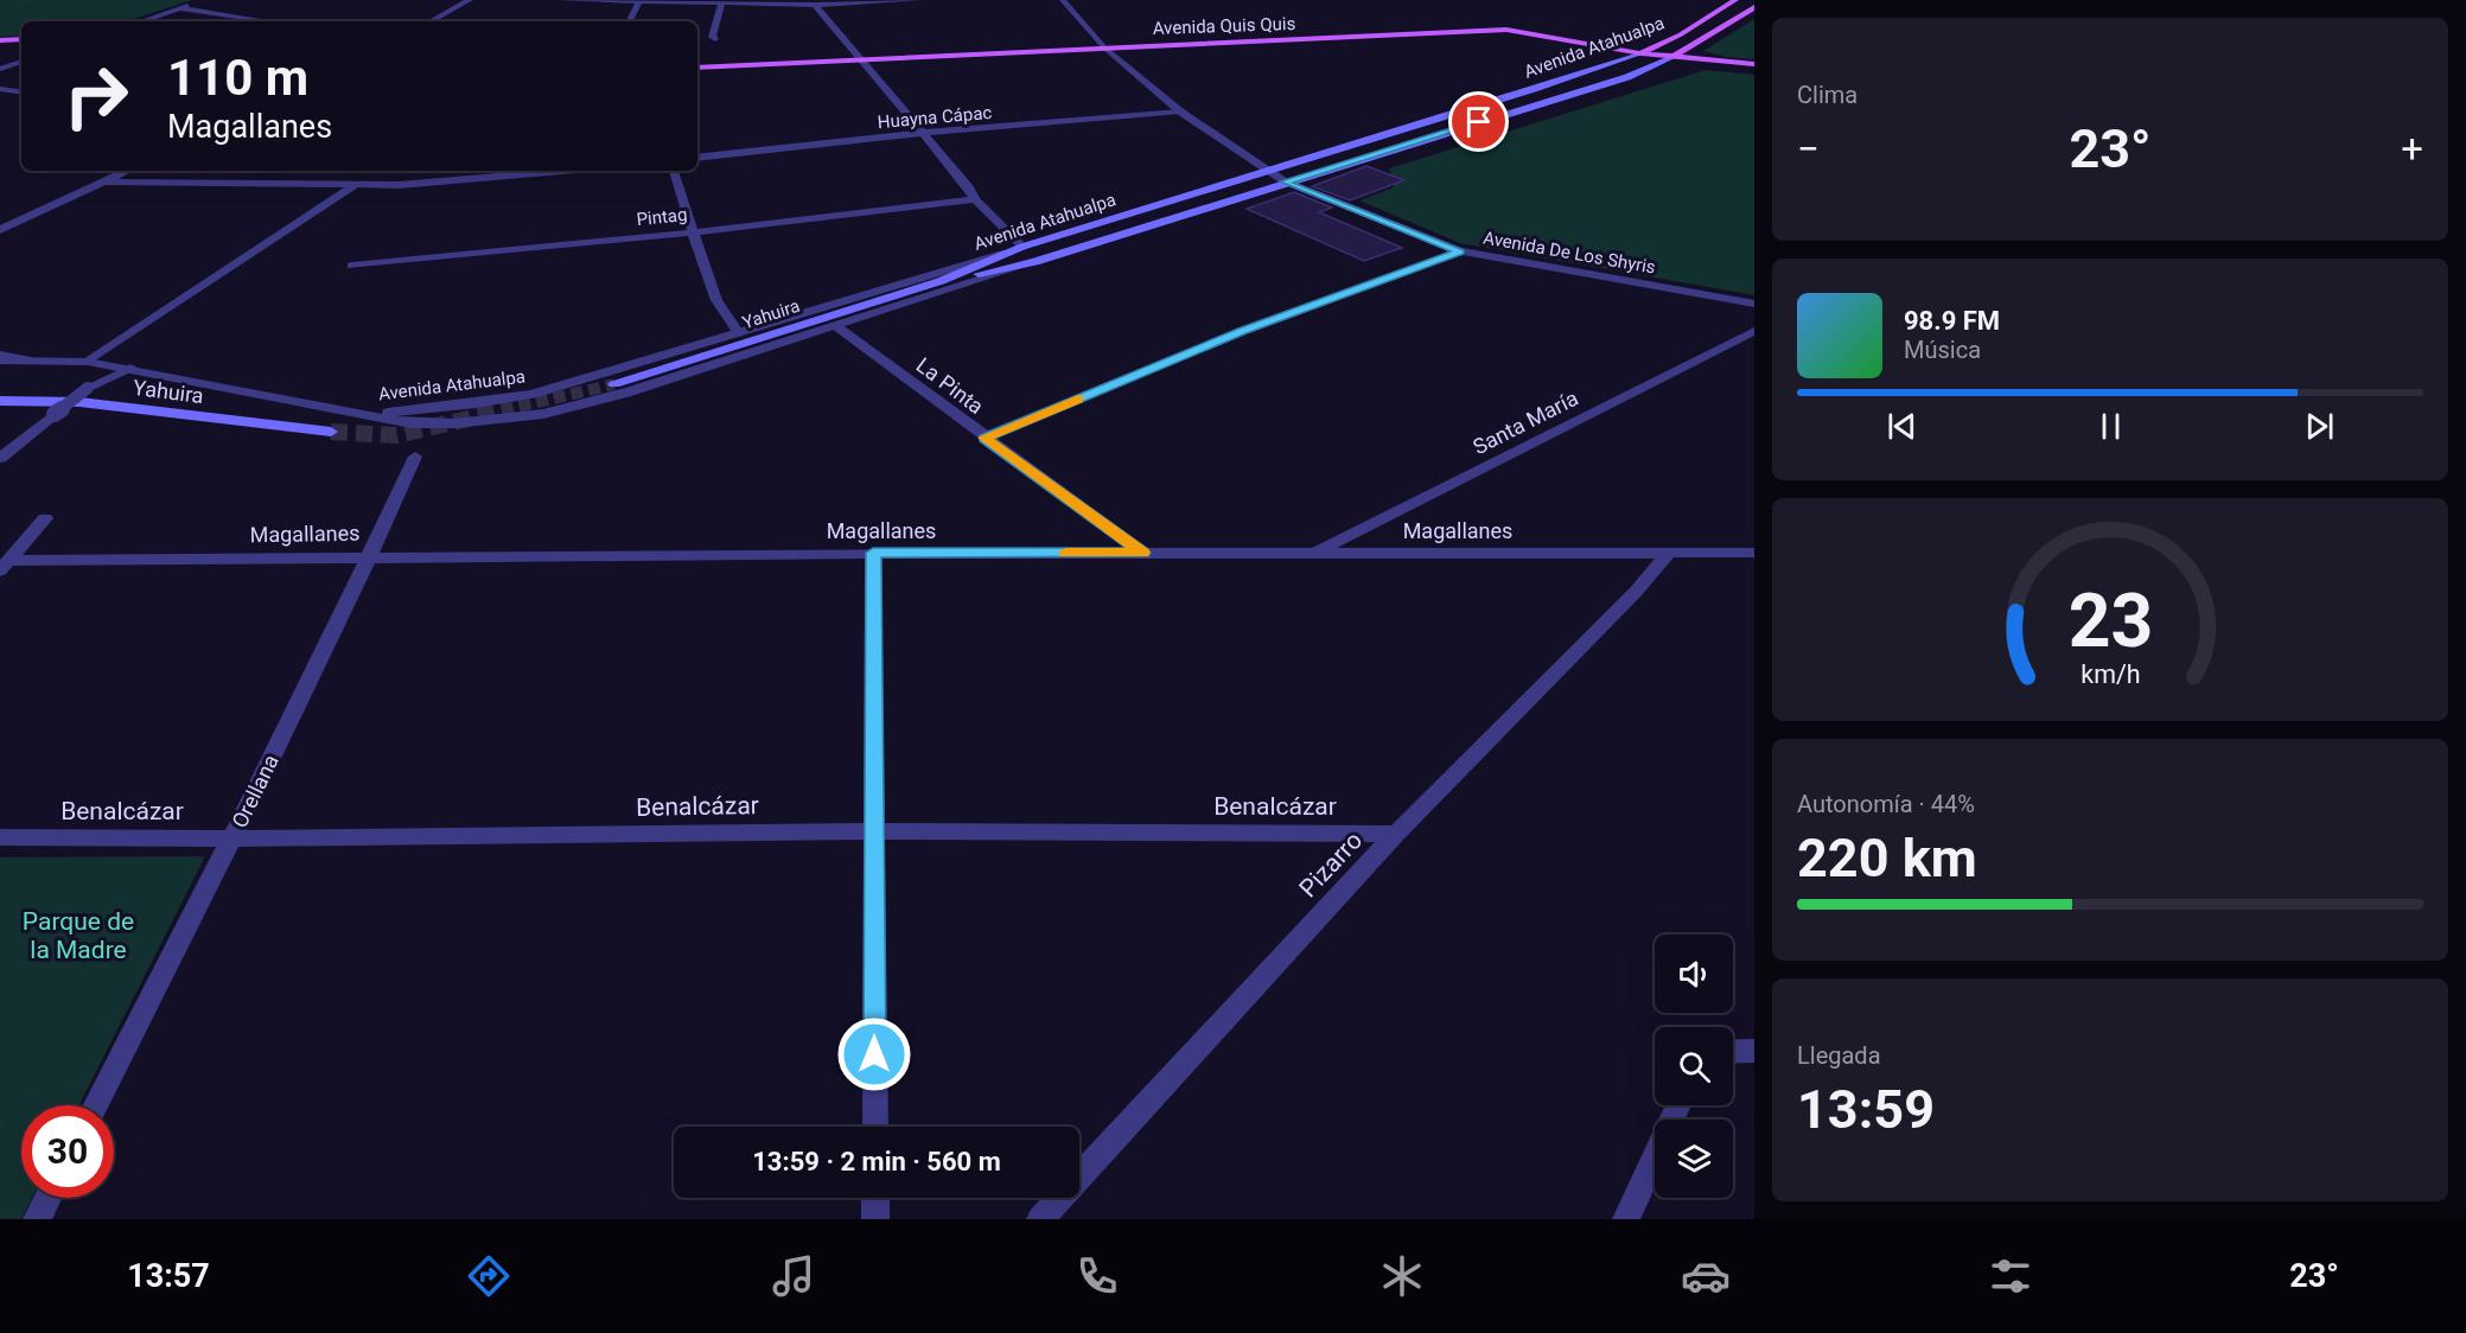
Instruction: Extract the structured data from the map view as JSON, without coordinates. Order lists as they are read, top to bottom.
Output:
{
  "streets": {
    "main road": ["Avenida Quis Quis", "Avenida Atahualpa", "Yahuira"],
    "street": [
      "Huayna Cápac",
      "Pintag",
      "Avenida De Los Shyris",
      "La Pinta",
      "Santa María",
      "Magallanes",
      "Orellana",
      "Benalcázar",
      "Pizarro"
    ]
  },
  "crossings": [
    ["Avenida Quis Quis", "Avenida Atahualpa"],
    ["Avenida Quis Quis", "Avenida De Los Shyris"],
    ["Avenida Atahualpa", "Avenida De Los Shyris"],
    ["Avenida Atahualpa", "La Pinta"],
    ["Huayna Cápac", "Avenida De Los Shyris"],
    ["La Pinta", "Magallanes"],
    ["Santa María", "Magallanes"],
    ["Magallanes", "Orellana"],
    ["Magallanes", "Pizarro"],
    ["Orellana", "Benalcázar"],
    ["Benalcázar", "Pizarro"]
  ],
  "parks": ["Parque de la Madre"],
  "page": {
    "tile": [
      "Clima",
      ["Autonomía · 44%", "220 km"],
      ["Llegada", "13:59"]
    ],
    "turn": ["110 m", "Magallanes"],
    "heat": ["−", "23°", "+"],
    "song": ["98.9 FM", "Música"],
    "limit": "30",
    "trip": "13:59 · 2 min · 560 m",
    "tabs": ["13:57", "23°"],
    "gauge": ["23", "km/h"]
  }
}
